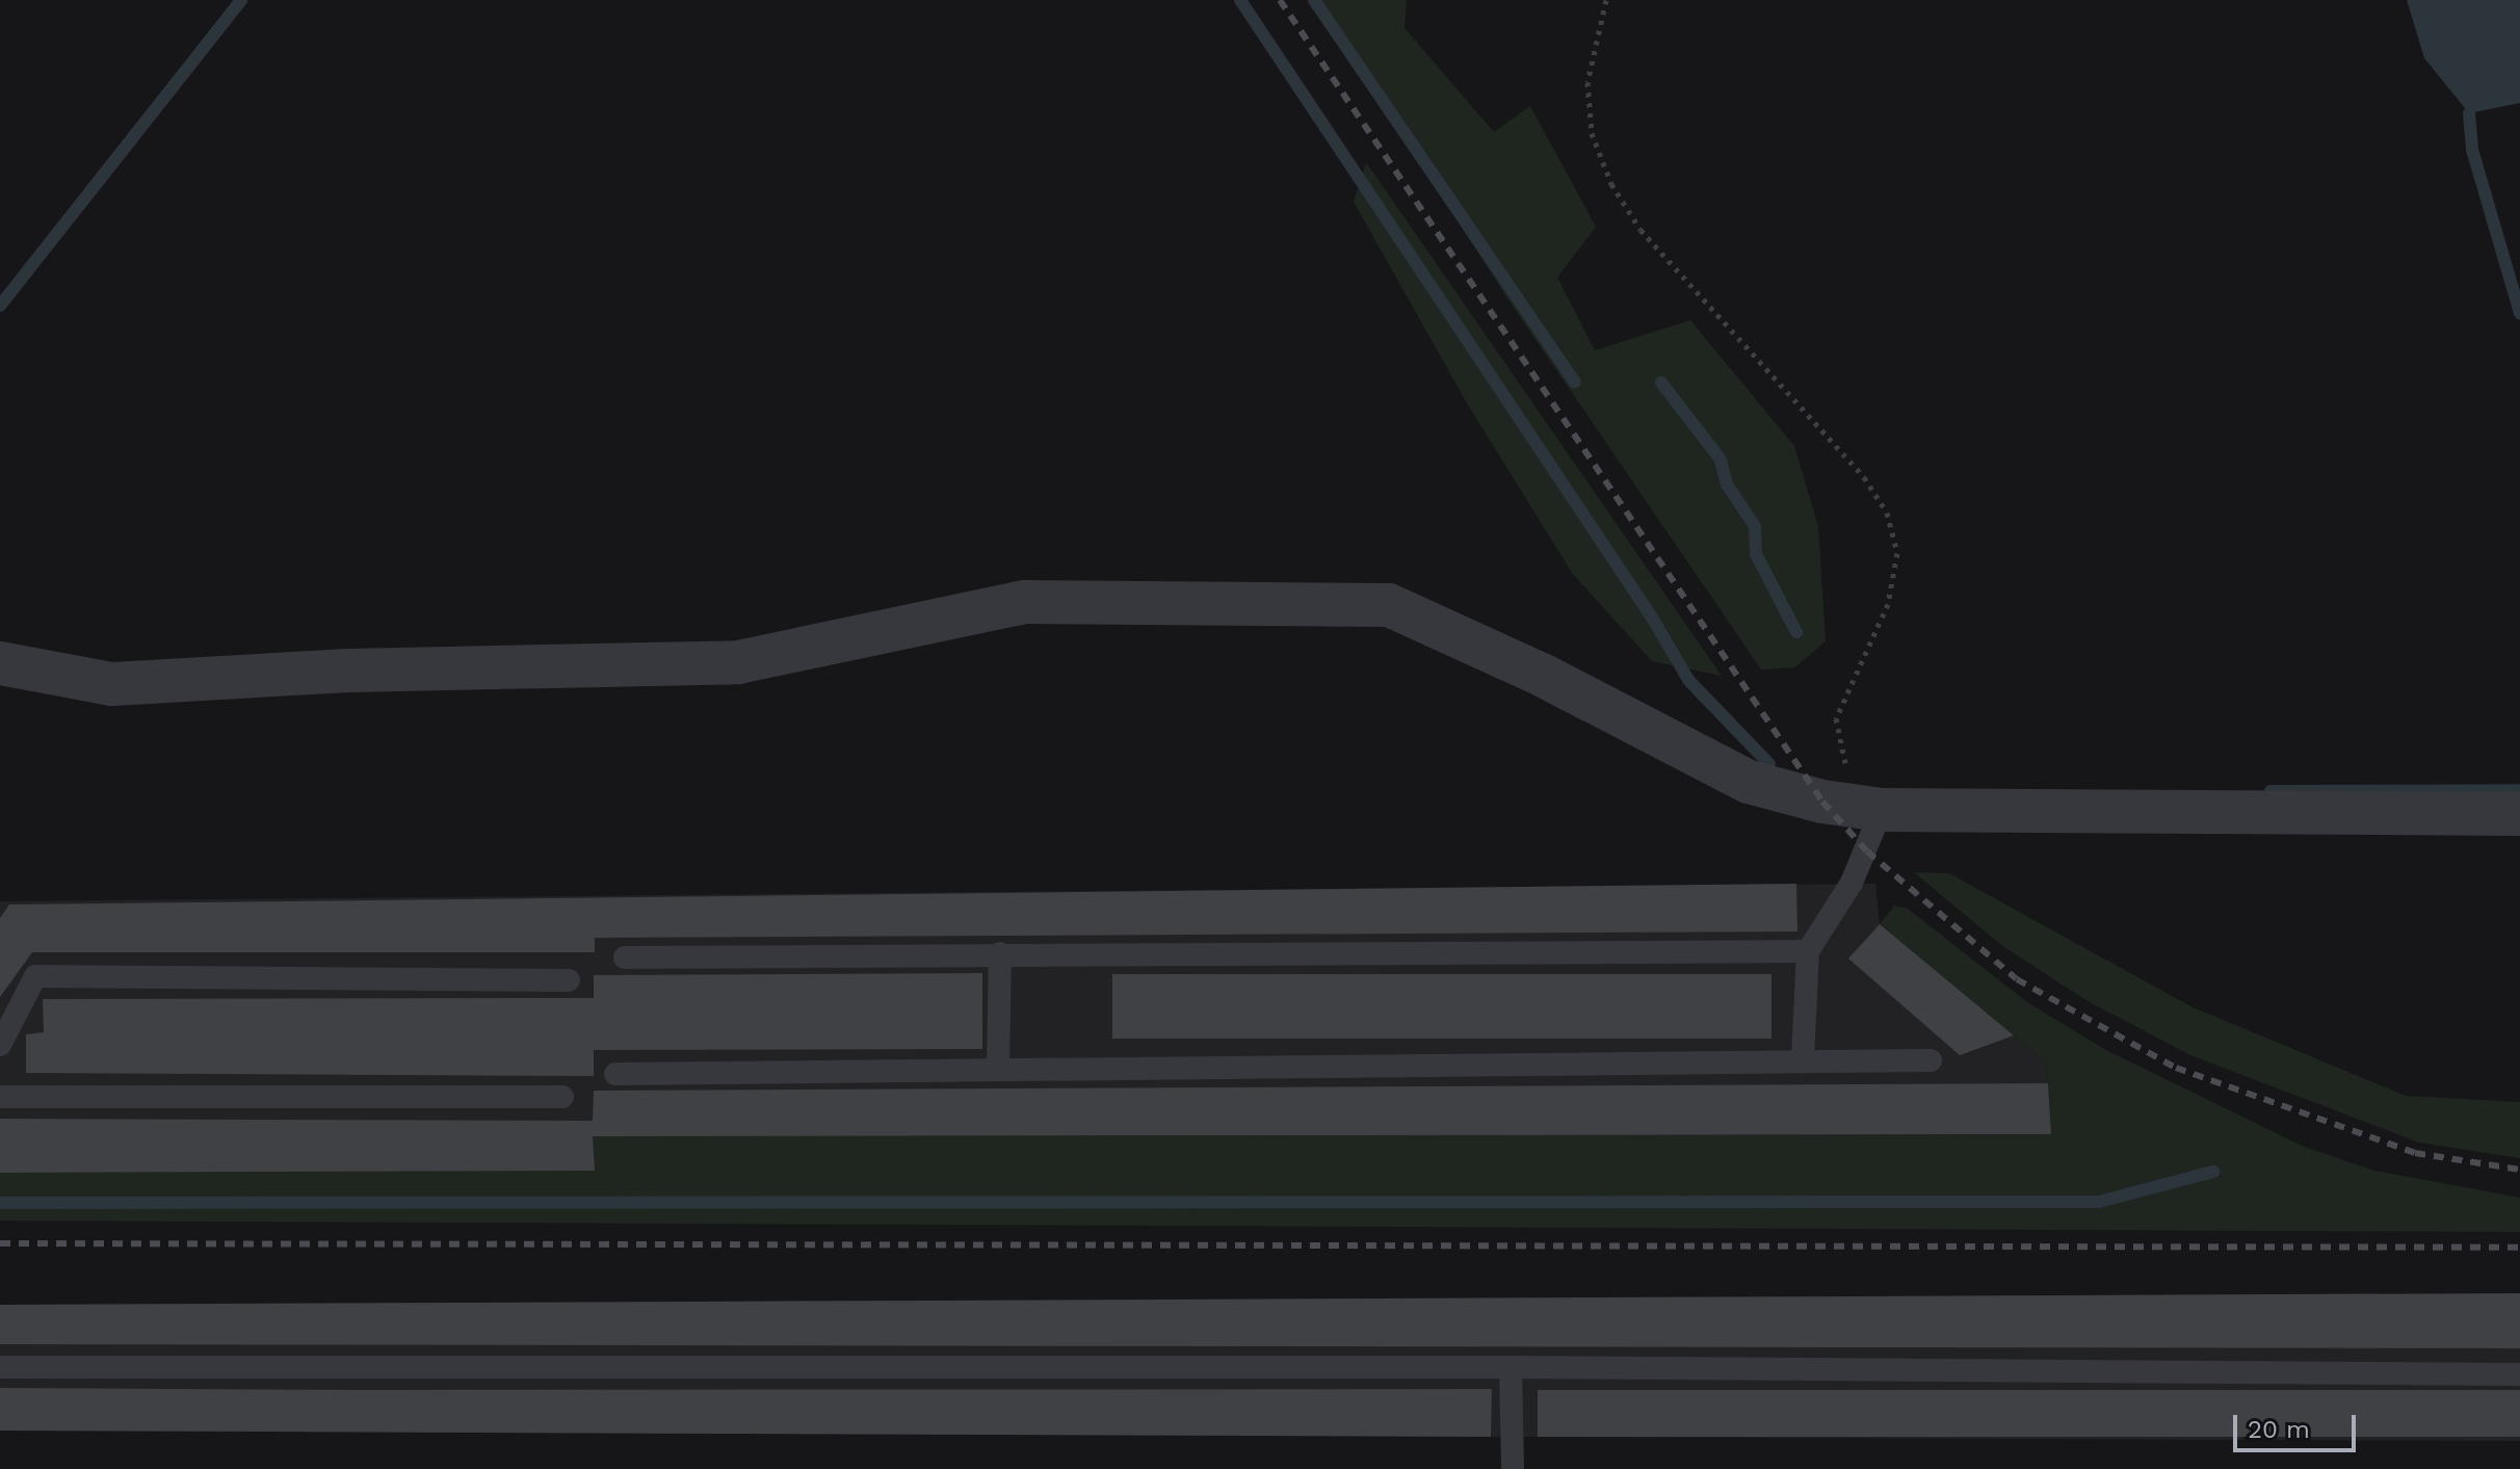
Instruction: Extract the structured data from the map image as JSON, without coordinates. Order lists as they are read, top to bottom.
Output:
{
  "scale_bar": "20 m"
}
